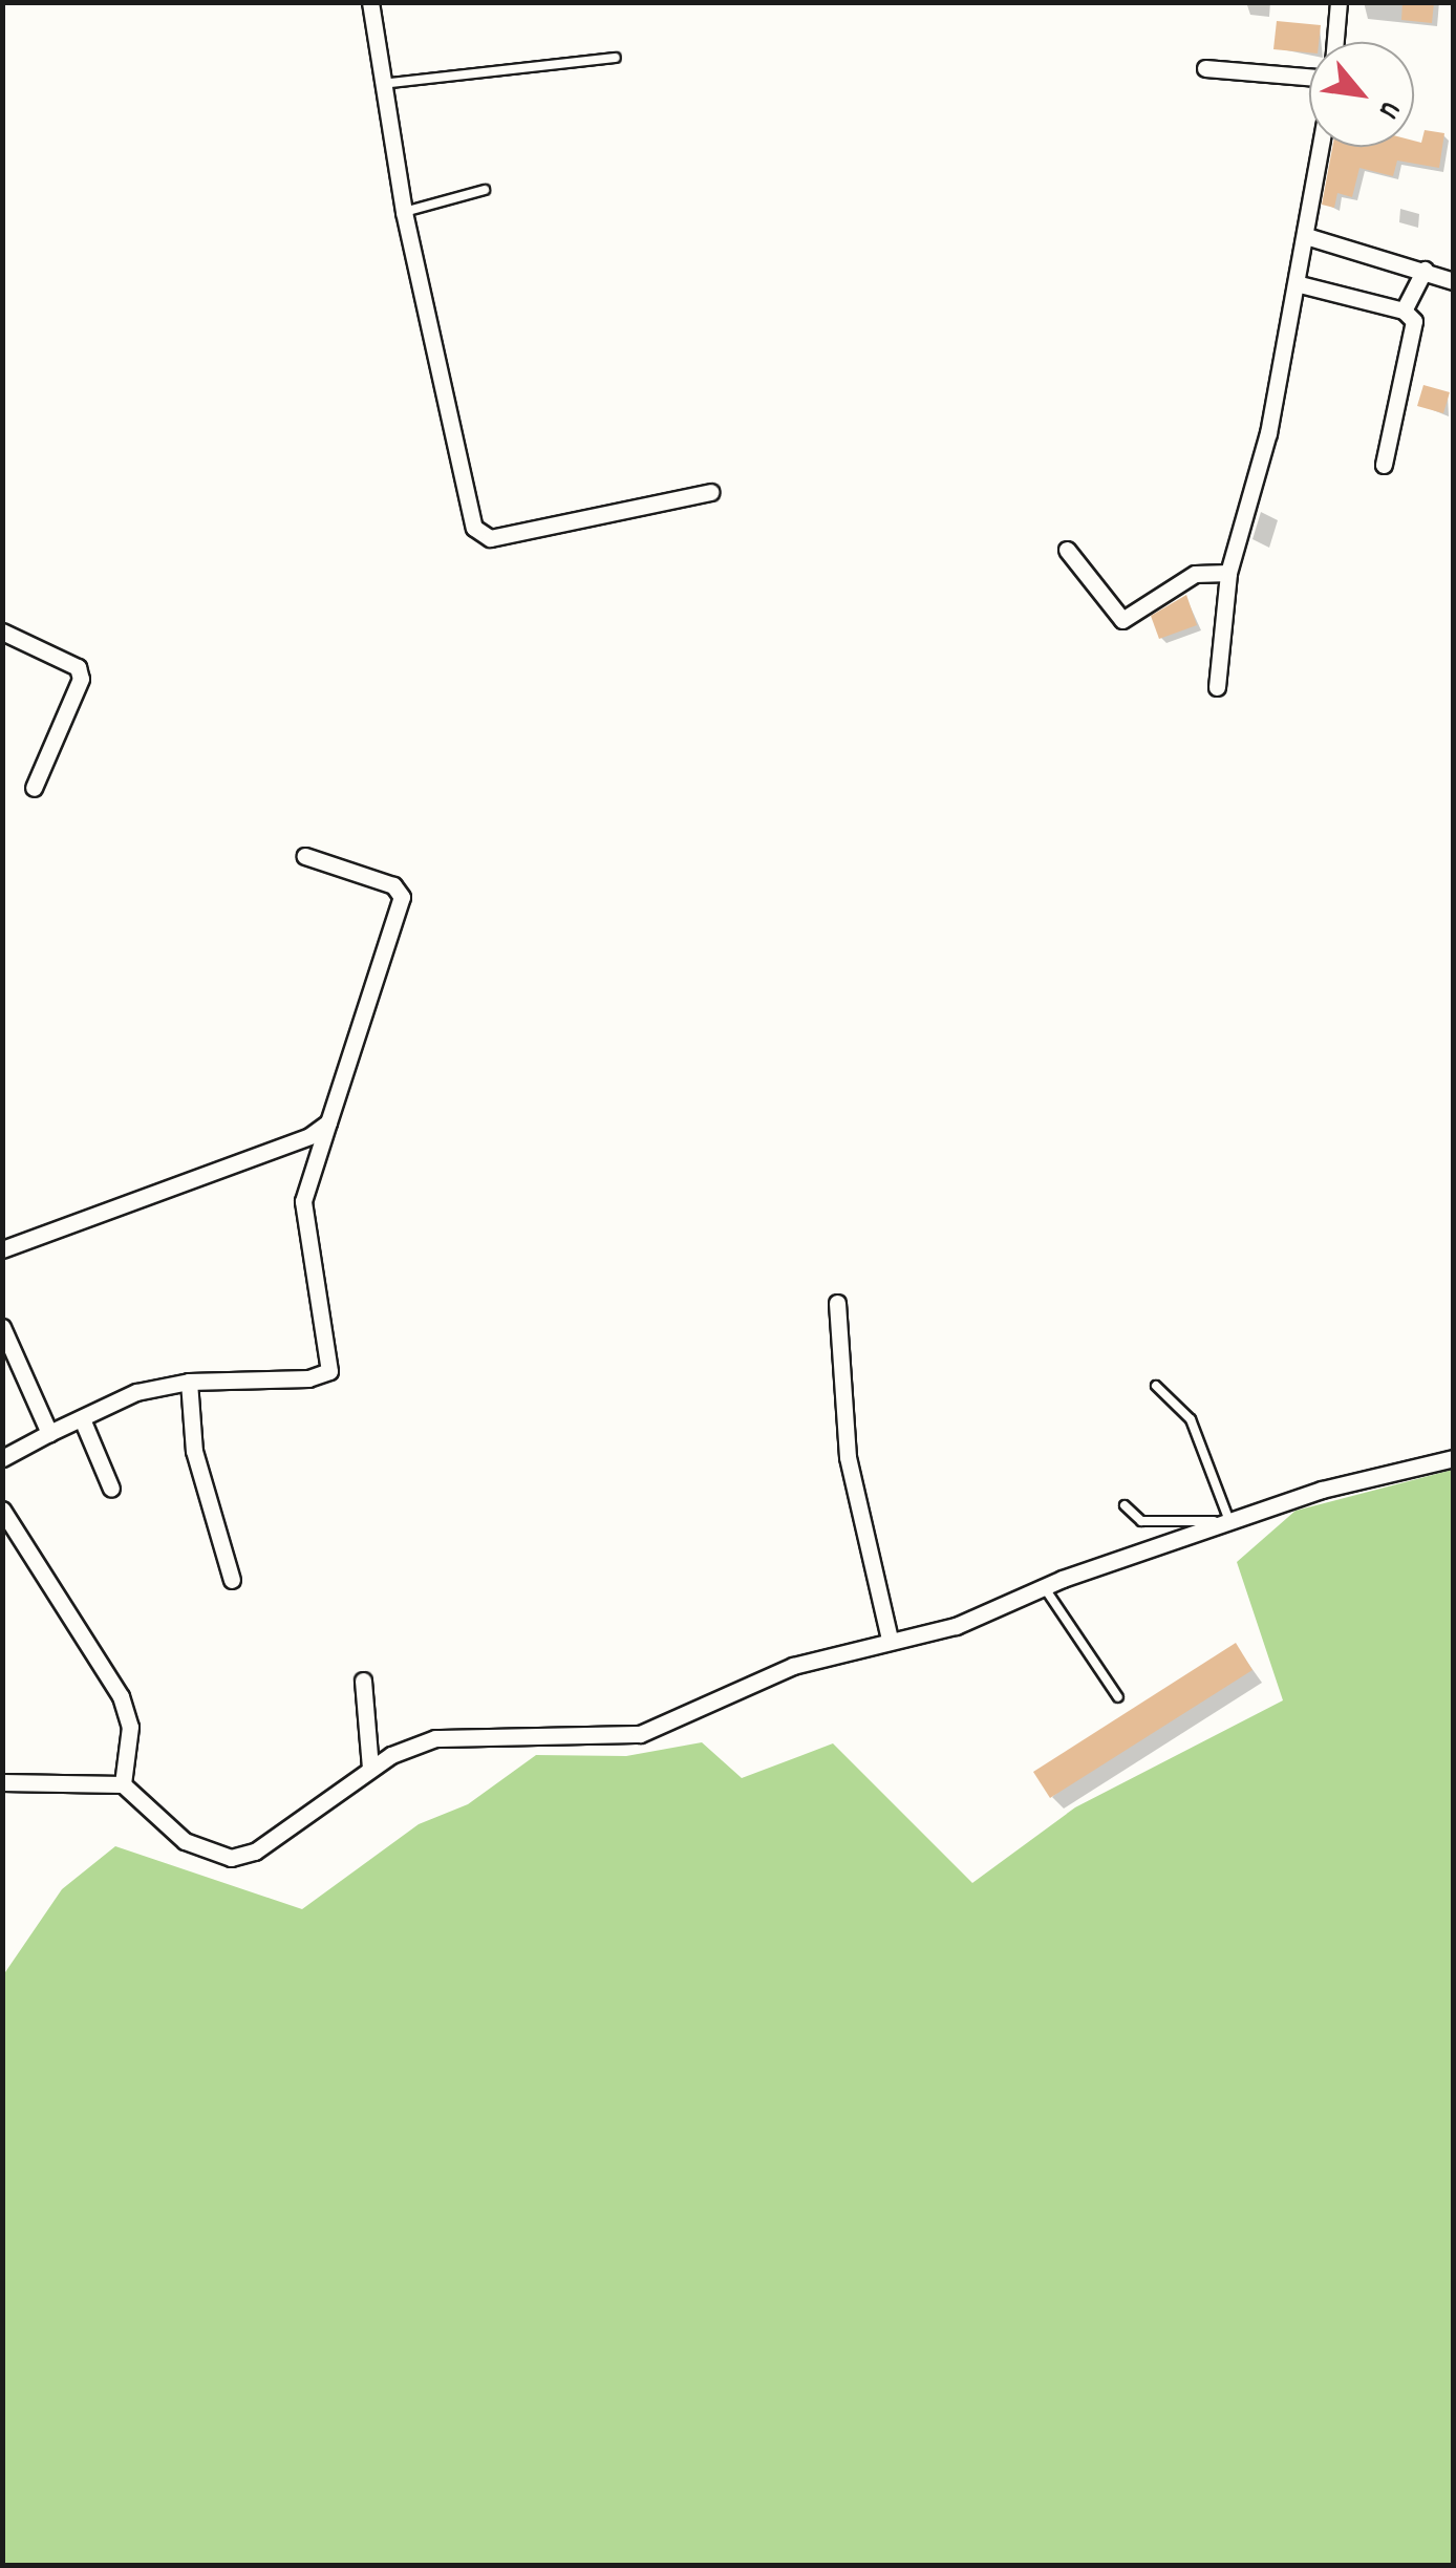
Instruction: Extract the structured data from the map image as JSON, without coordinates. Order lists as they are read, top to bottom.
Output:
{
  "north": "bottom right"
}
